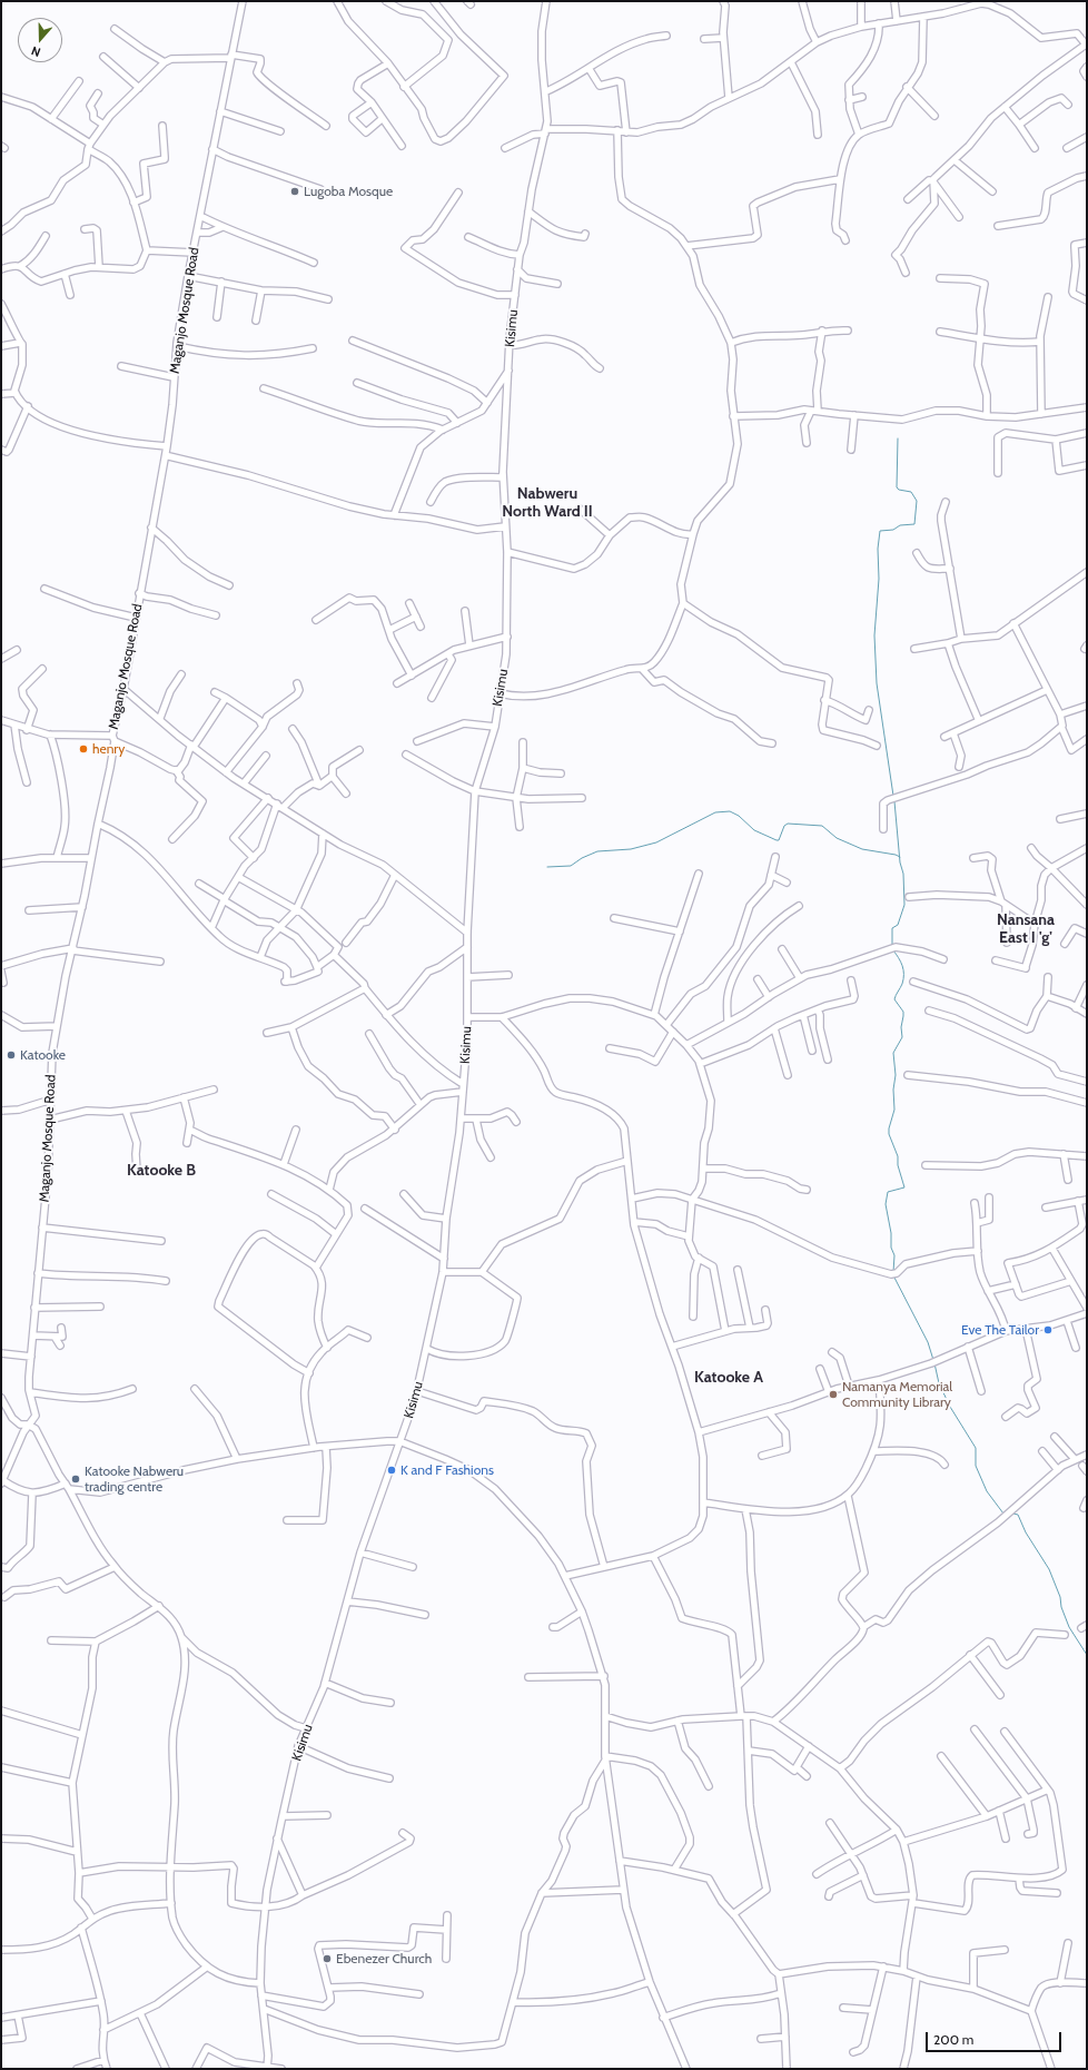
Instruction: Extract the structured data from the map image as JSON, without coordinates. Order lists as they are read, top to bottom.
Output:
{
  "streets": {
    "street": ["Maganjo Mosque Road", "Kisimu"]
  },
  "districts": [
    "Nabweru North Ward II",
    "Nansana East I 'g'",
    "Katooke B",
    "Katooke A"
  ],
  "places": [
    "Lugoba Mosque",
    "henry",
    "Katooke",
    "Eve The Tailor",
    "Namanya Memorial Community Library",
    "K and F Fashions",
    "Katooke Nabweru trading centre",
    "Ebenezer Church"
  ],
  "scale_bar": "200 m",
  "north": "bottom"
}
